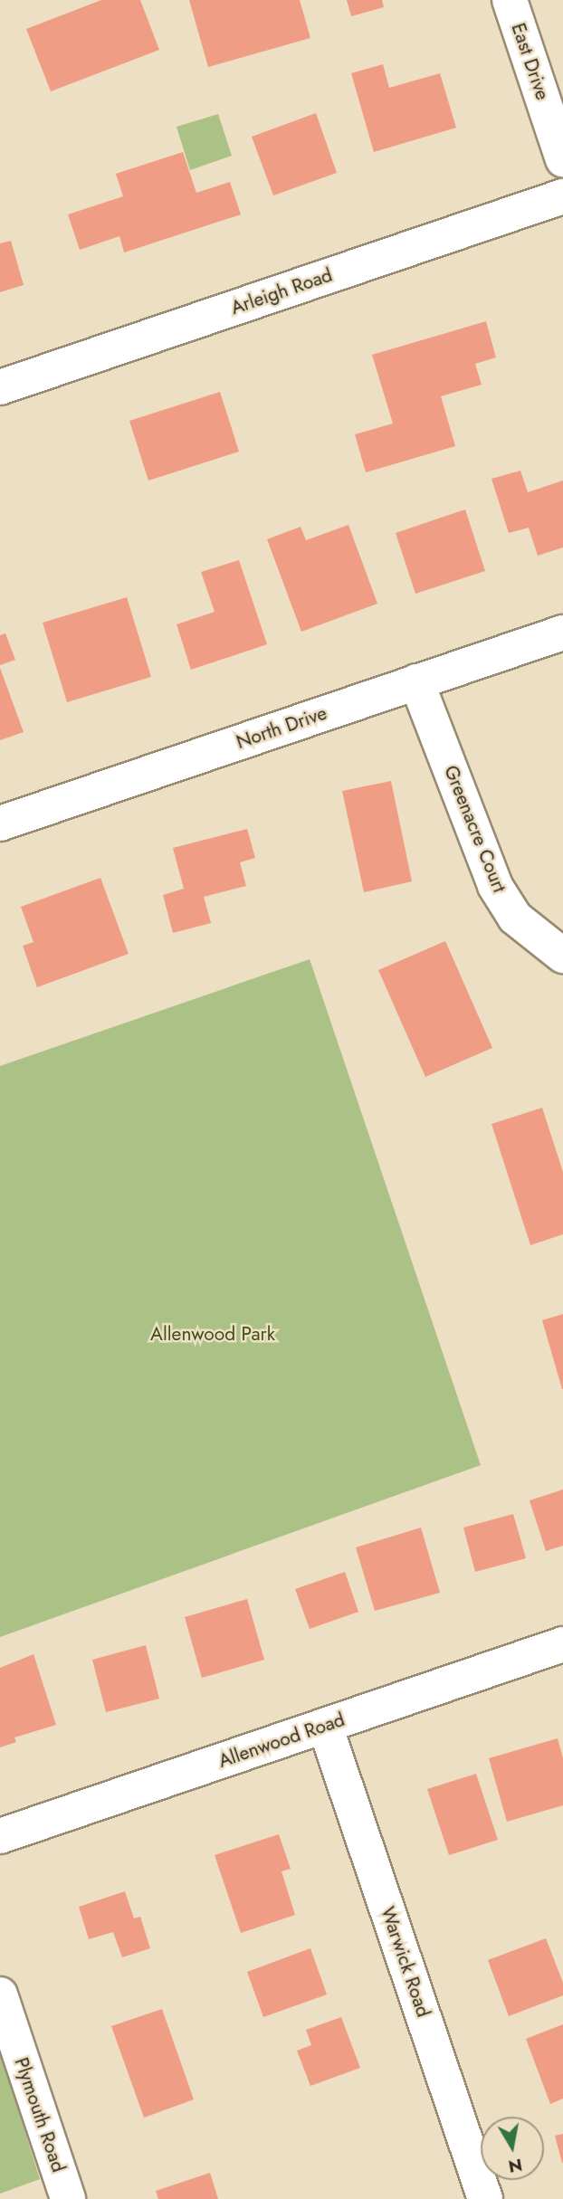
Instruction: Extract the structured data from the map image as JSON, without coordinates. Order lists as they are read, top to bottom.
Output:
{
  "streets": {
    "street": [
      "East Drive",
      "Arleigh Road",
      "North Drive",
      "Greenacre Court",
      "Allenwood Road",
      "Warwick Road",
      "Plymouth Road"
    ]
  },
  "crossings": [
    ["North Drive", "Greenacre Court"],
    ["Allenwood Road", "Warwick Road"]
  ],
  "parks": ["Allenwood Park"],
  "north": "bottom"
}
